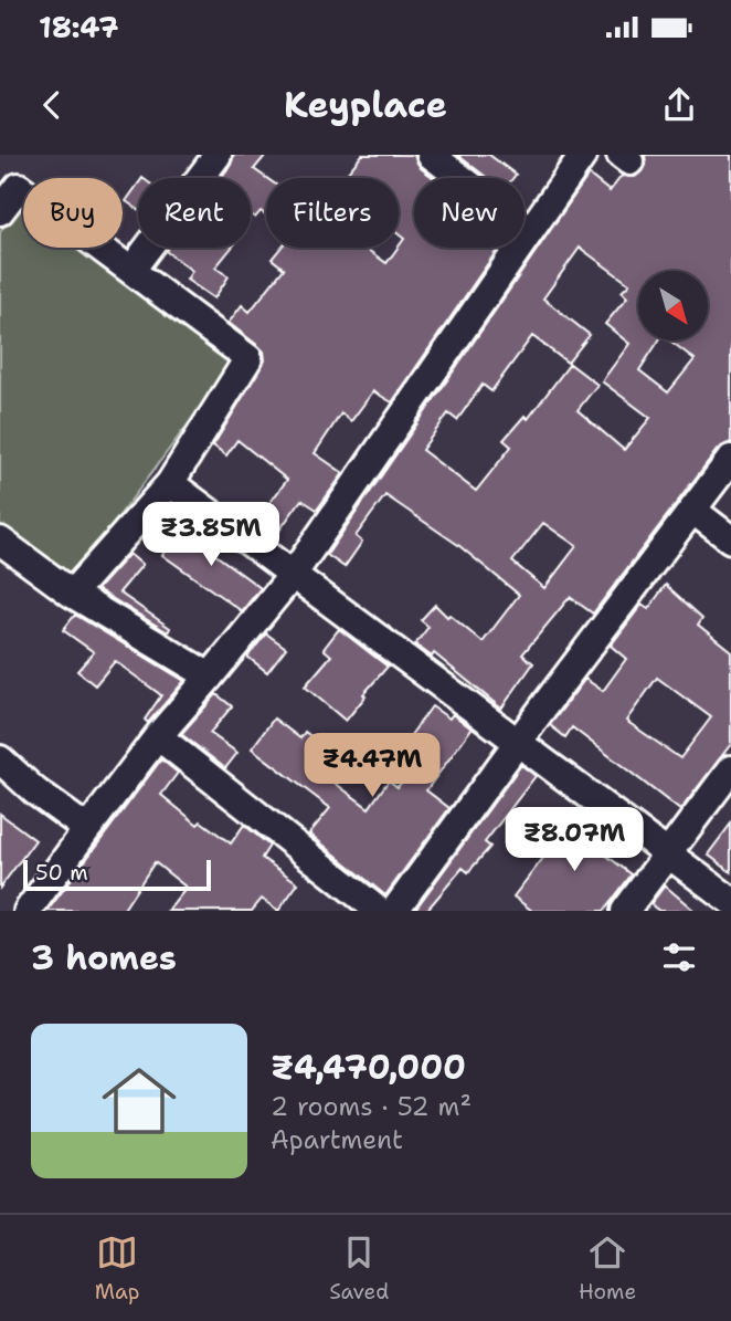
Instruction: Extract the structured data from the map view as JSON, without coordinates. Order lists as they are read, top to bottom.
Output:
{
  "scale_bar": "50 m",
  "north": "bottom right",
  "page": {
    "status": "18:47",
    "header": "Keyplace",
    "chip": [
      "Buy",
      "Rent",
      "Filters",
      "New"
    ],
    "price": ["₹3.85M", "₹4.47M", "₹8.07M"],
    "scale": "50 m",
    "heading": "3 homes",
    "list": [
      {
        "name": "₹4,470,000",
        "note": "2 rooms · 52 m² · Apartment"
      }
    ],
    "tabs": ["Map", "Saved", "Home"]
  }
}
